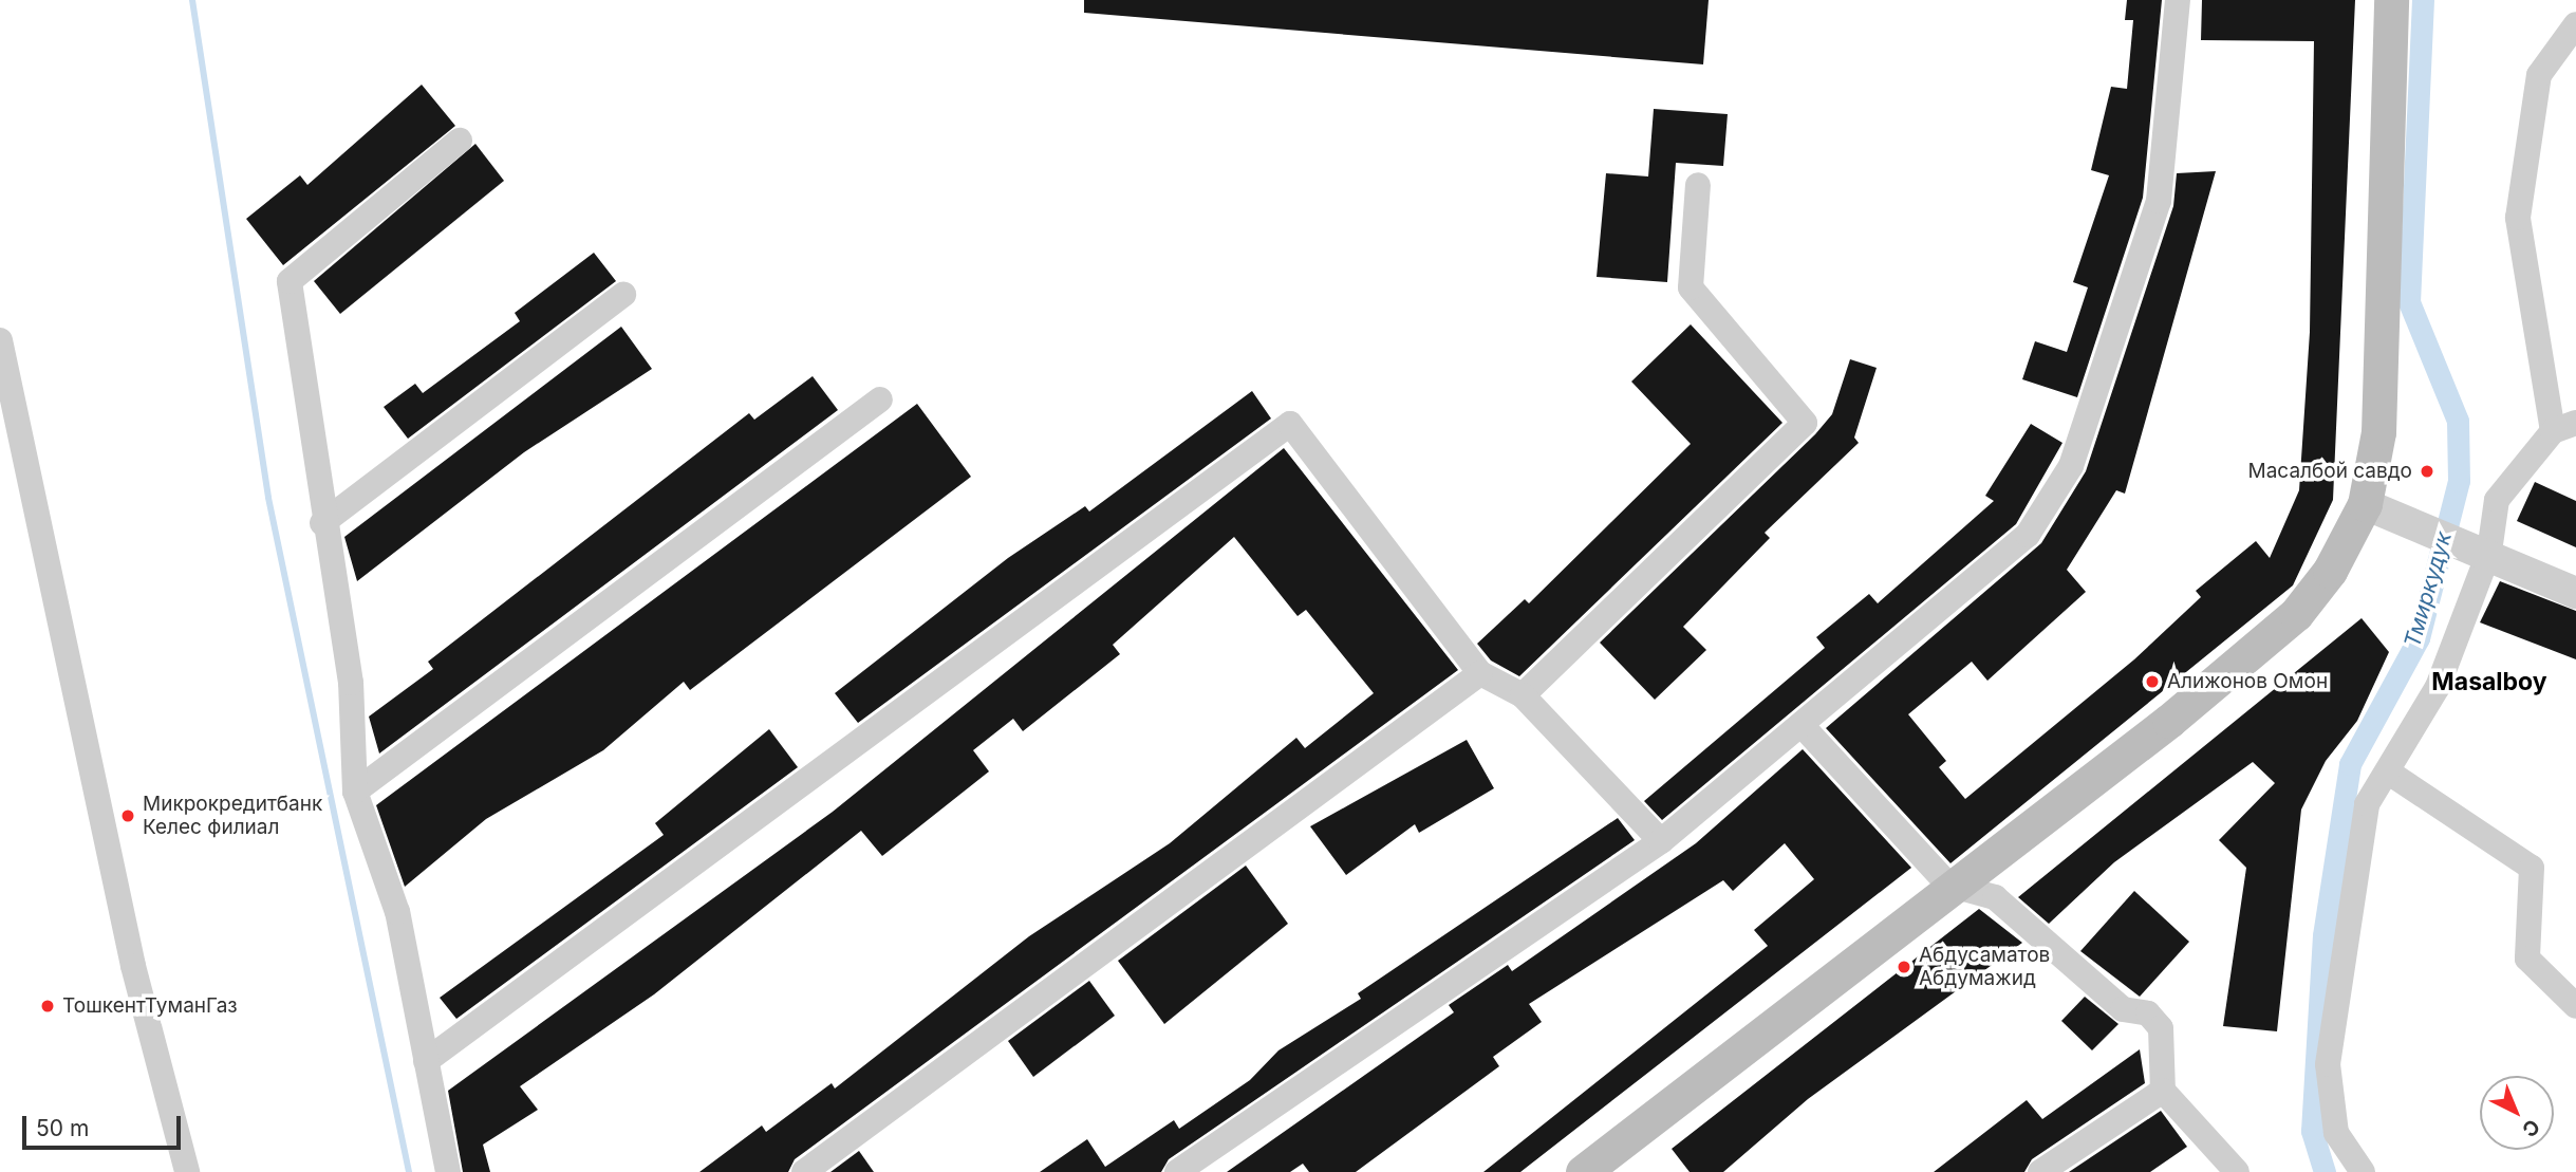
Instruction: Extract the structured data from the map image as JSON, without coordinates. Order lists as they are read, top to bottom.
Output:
{
  "districts": ["Masalboy"],
  "water": ["Тмиркудук"],
  "places": [
    "Масалбой савдо",
    "Алижонов Омон",
    "Микрокредитбанк Келес филиал",
    "Абдусаматов Абдумажид",
    "ТошкентТуманГаз"
  ],
  "scale_bar": "50 m",
  "north": "bottom right"
}
